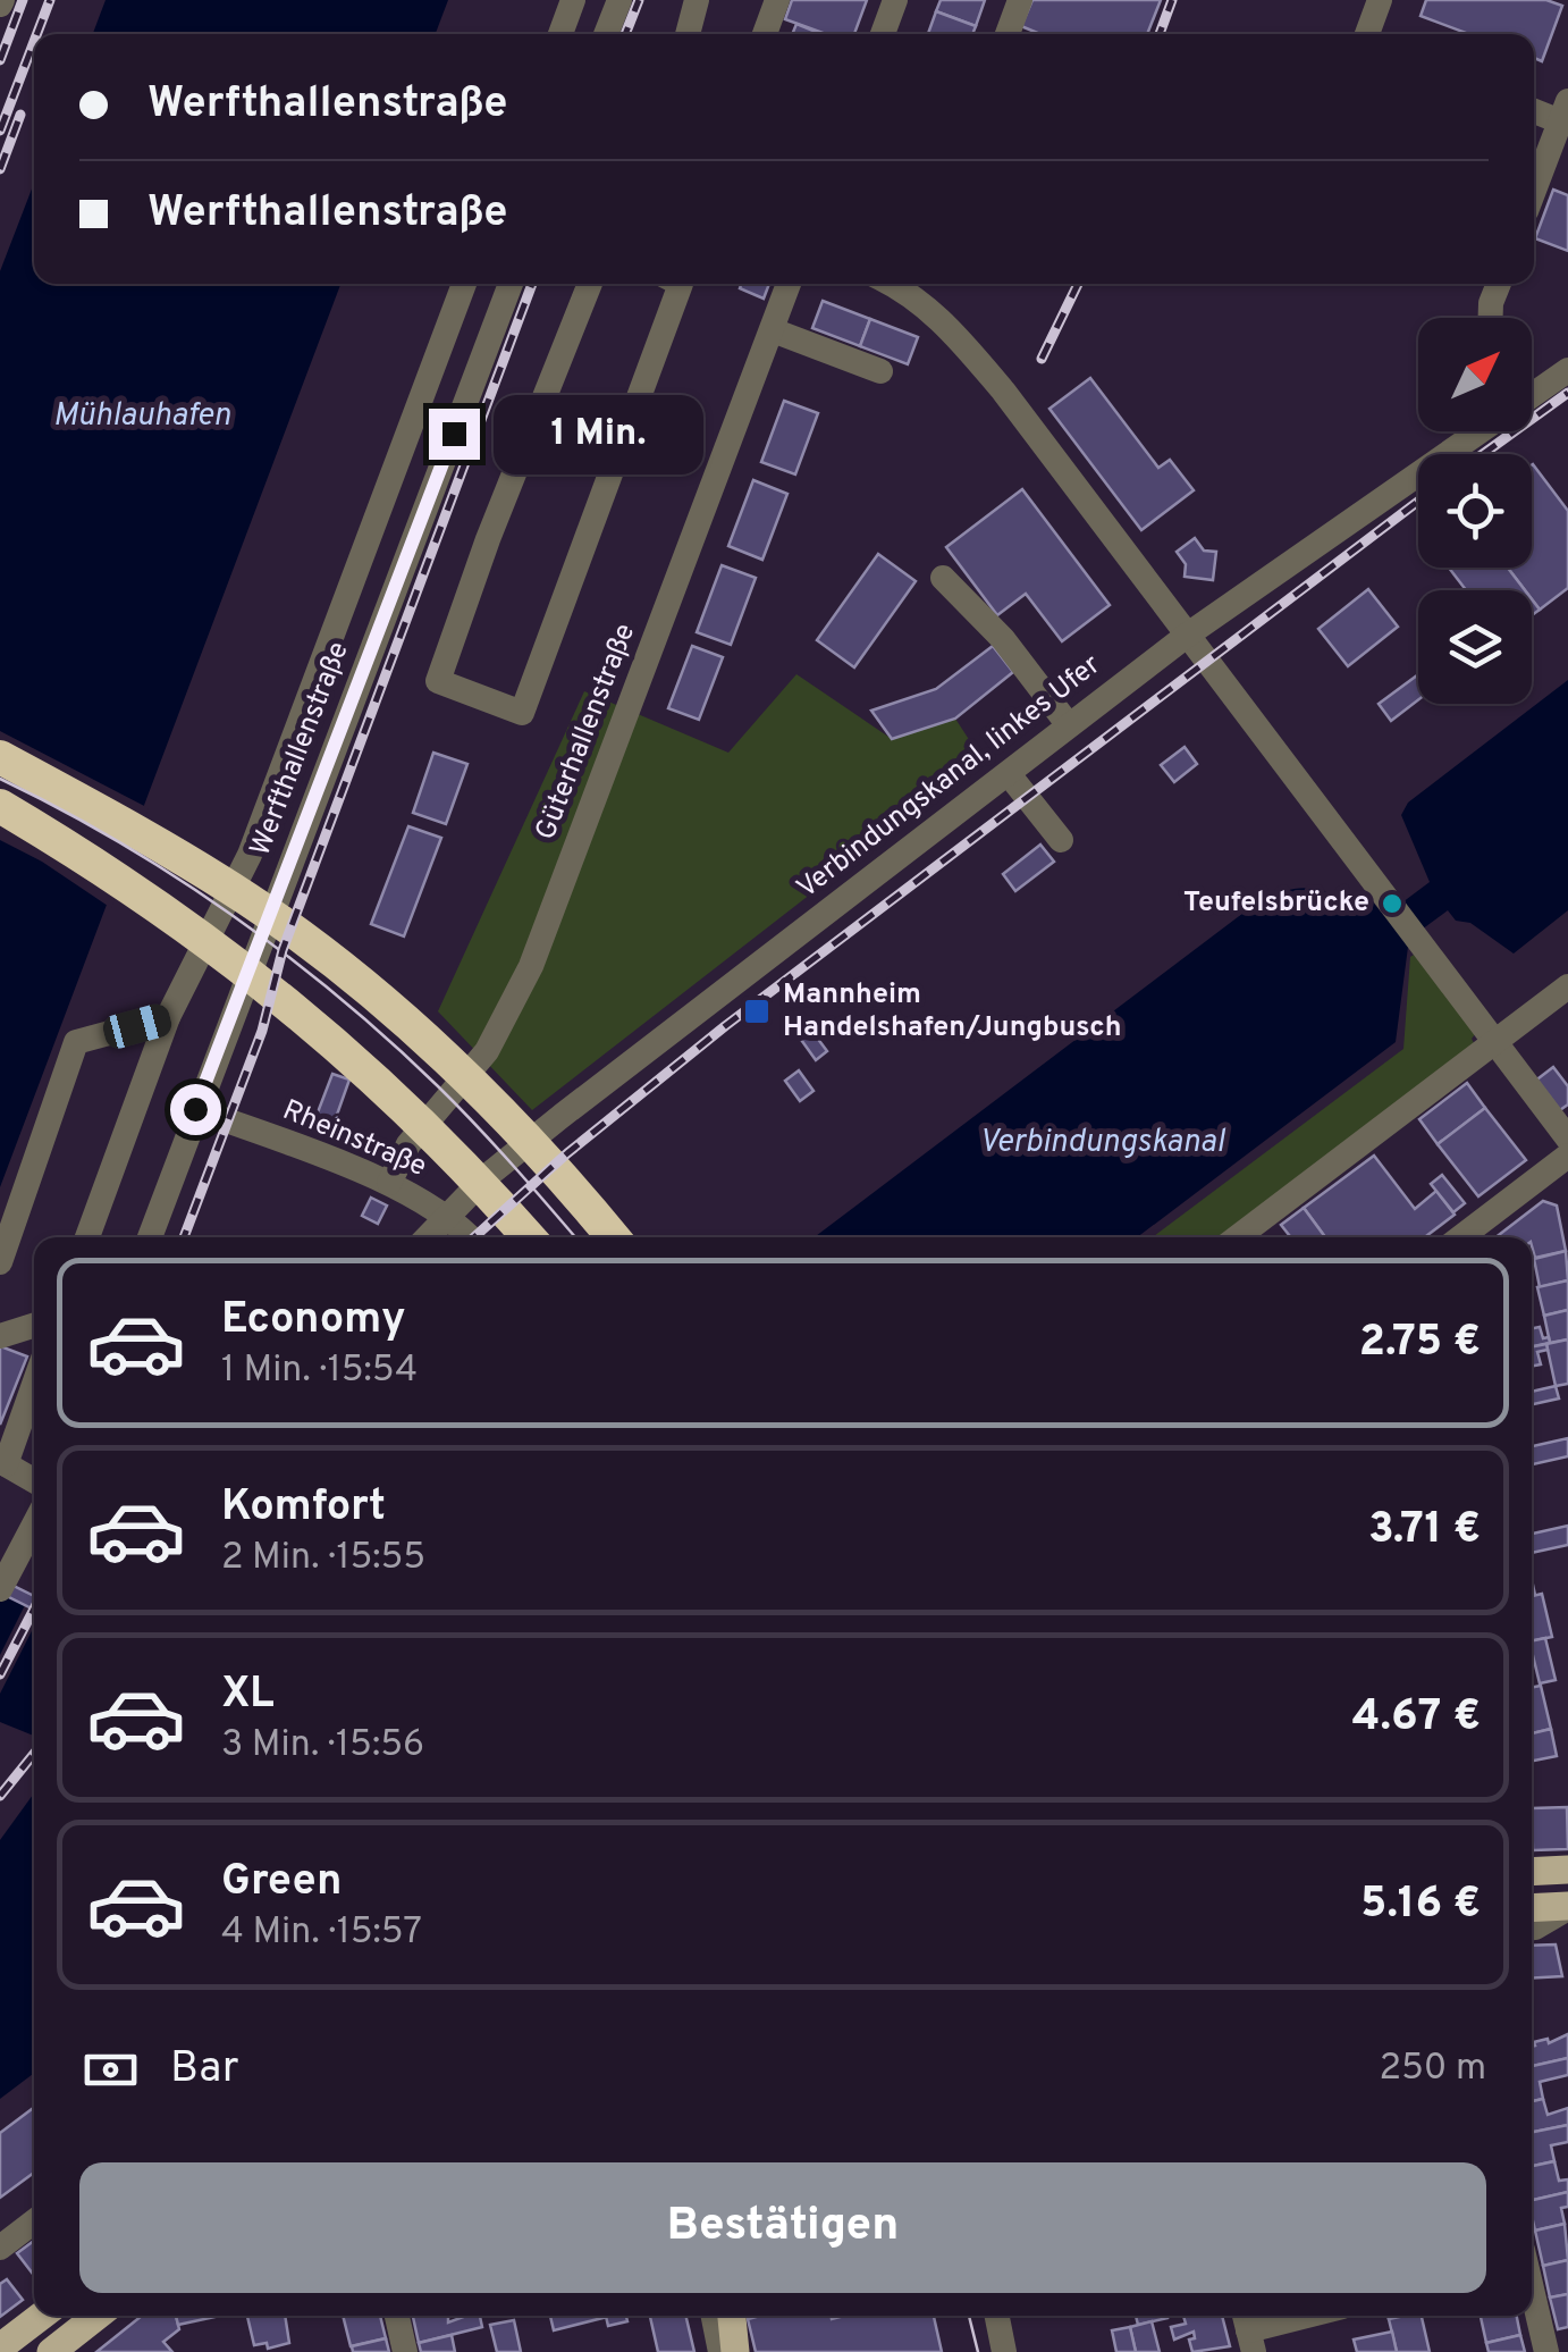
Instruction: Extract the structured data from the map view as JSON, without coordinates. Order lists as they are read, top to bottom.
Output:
{
  "streets": {
    "street": [
      "Güterhallenstraße",
      "Werfthallenstraße",
      "Verbindungskanal, linkes Ufer",
      "Rheinstraße"
    ]
  },
  "crossings": [
    ["Güterhallenstraße", "Rheinstraße"],
    ["Werfthallenstraße", "Rheinstraße"],
    ["Verbindungskanal, linkes Ufer", "Rheinstraße"]
  ],
  "water": ["Mühlauhafen", "Verbindungskanal"],
  "places": {
    "other": ["Teufelsbrücke"],
    "transit": ["Mannheim Handelshafen/Jungbusch"]
  },
  "north": "top right",
  "page": {
    "banner": ["Werfthallenstraße", "Werfthallenstraße"],
    "bubble": "1 Min.",
    "list": [
      {
        "name": "Economy",
        "note": "1 Min. · 15:54",
        "value": "2.75 €"
      },
      {
        "name": "Komfort",
        "note": "2 Min. · 15:55",
        "value": "3.71 €"
      },
      {
        "name": "XL",
        "note": "3 Min. · 15:56",
        "value": "4.67 €"
      },
      {
        "name": "Green",
        "note": "4 Min. · 15:57",
        "value": "5.16 €"
      }
    ],
    "pay": ["Bar", "250 m"],
    "buttons": "Bestätigen"
  }
}
